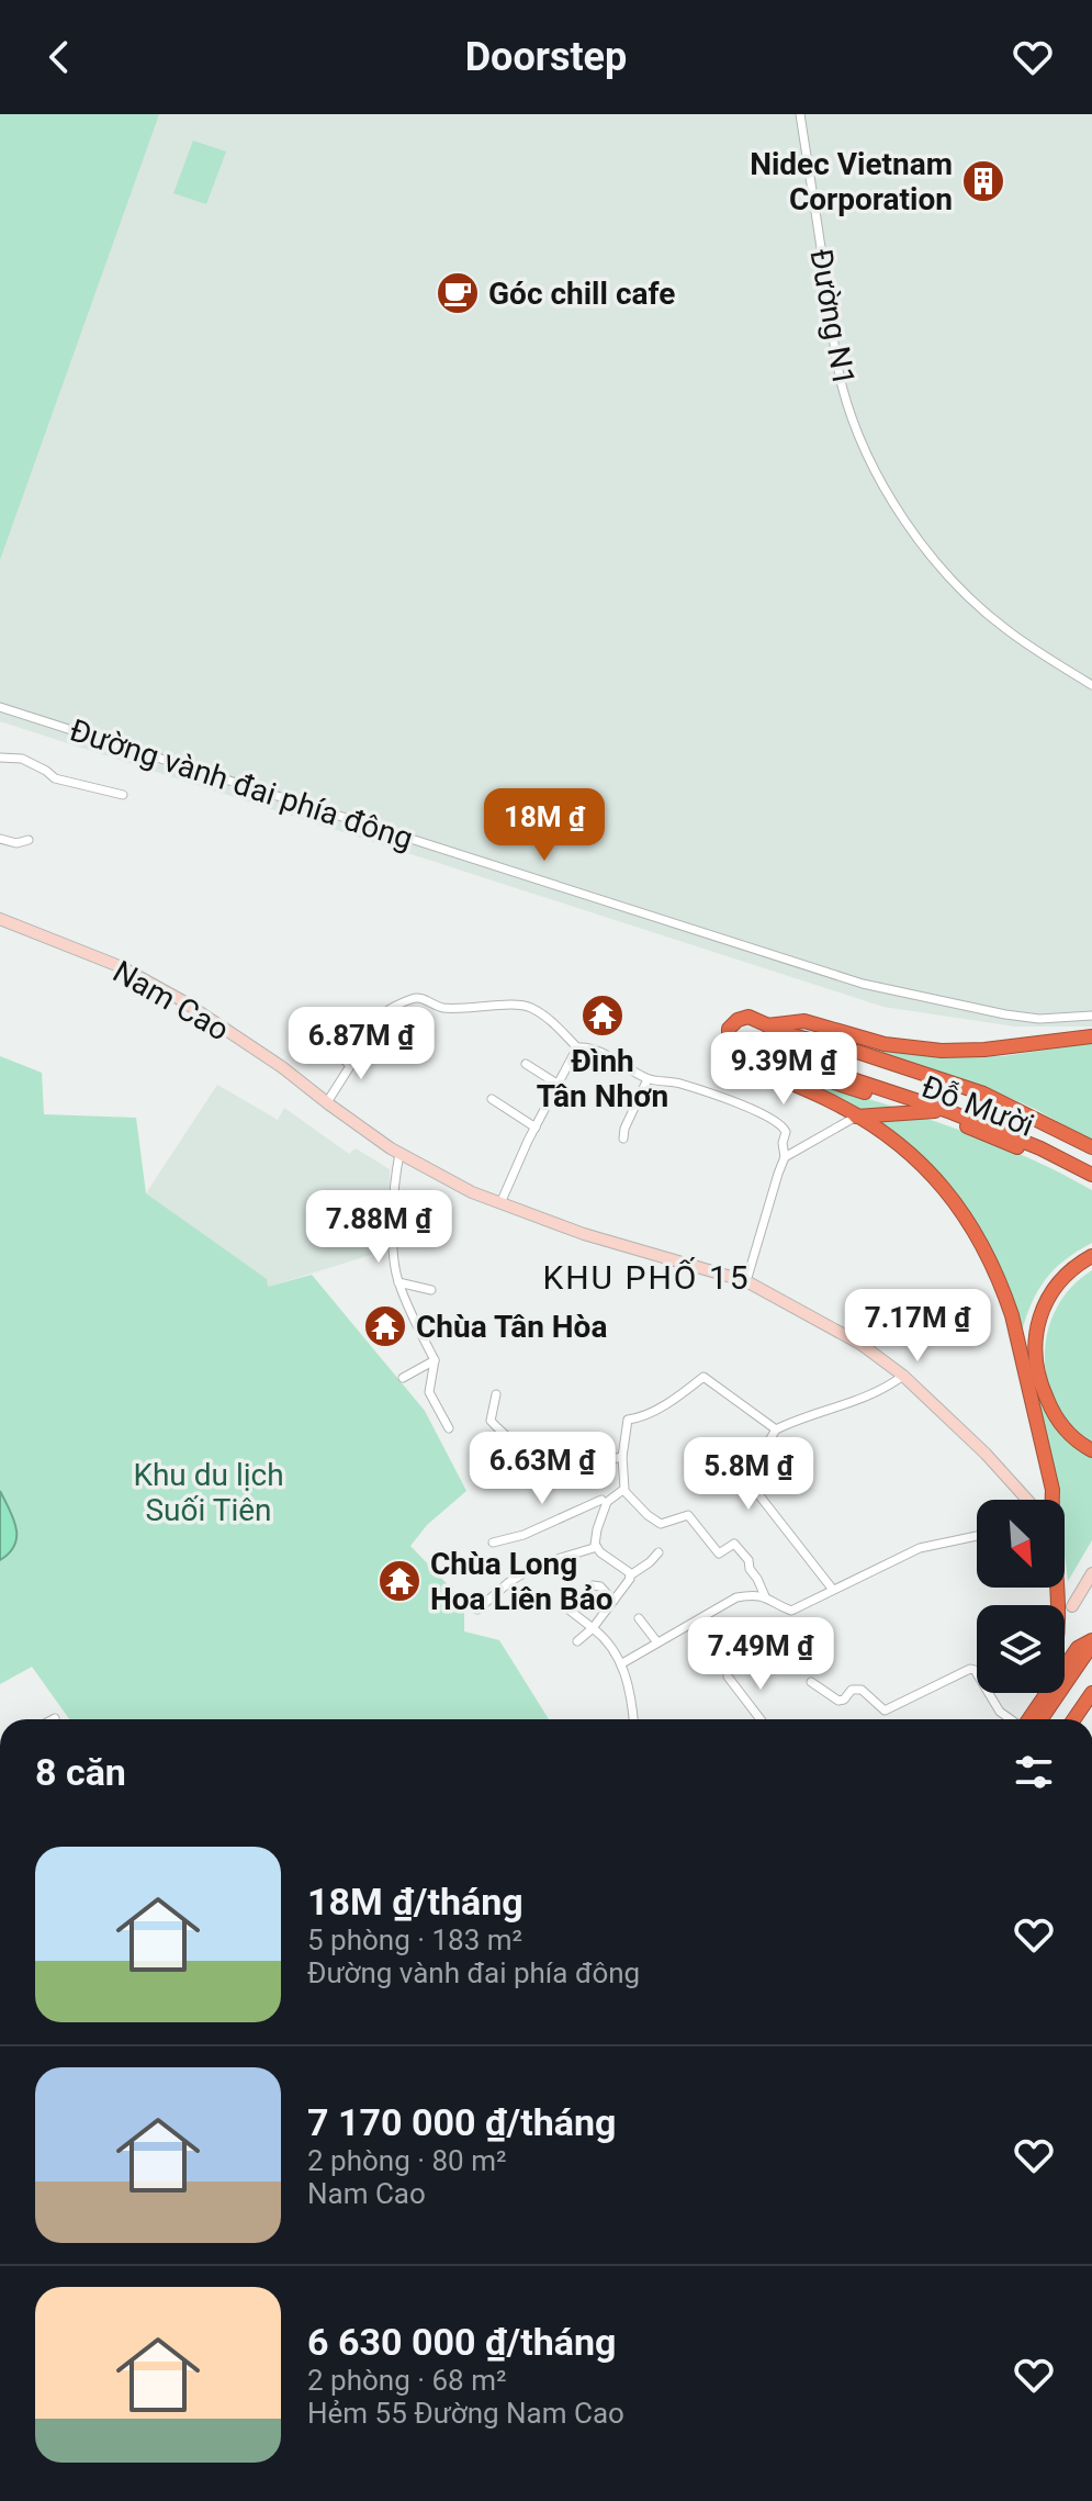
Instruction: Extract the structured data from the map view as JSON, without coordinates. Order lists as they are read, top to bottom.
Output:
{
  "streets": {
    "highway": ["Đỗ Mười"],
    "street": ["Đường N1", "Đường vành đai phía đông", "Nam Cao"]
  },
  "districts": ["KHU PHỐ 15"],
  "parks": ["Khu du lịch Suối Tiên"],
  "places": {
    "building": ["Nidec Vietnam Corporation"],
    "cafe": ["Góc chill cafe"],
    "temple": ["Đình Tân Nhơn", "Chùa Tân Hòa", "Chùa Long Hoa Liên Bảo"]
  },
  "north": "bottom right",
  "page": {
    "header": "Doorstep",
    "price": [
      "18M ₫",
      "6.87M ₫",
      "9.39M ₫",
      "7.88M ₫",
      "7.17M ₫",
      "6.63M ₫",
      "5.8M ₫",
      "7.49M ₫"
    ],
    "heading": "8 căn",
    "list": [
      {
        "name": "18M ₫/tháng",
        "note": "5 phòng · 183 m² · Đường vành đai phía đông"
      },
      {
        "name": "7 170 000 ₫/tháng",
        "note": "2 phòng · 80 m² · Nam Cao"
      },
      {
        "name": "6 630 000 ₫/tháng",
        "note": "2 phòng · 68 m² · Hẻm 55 Đường Nam Cao"
      }
    ]
  }
}
